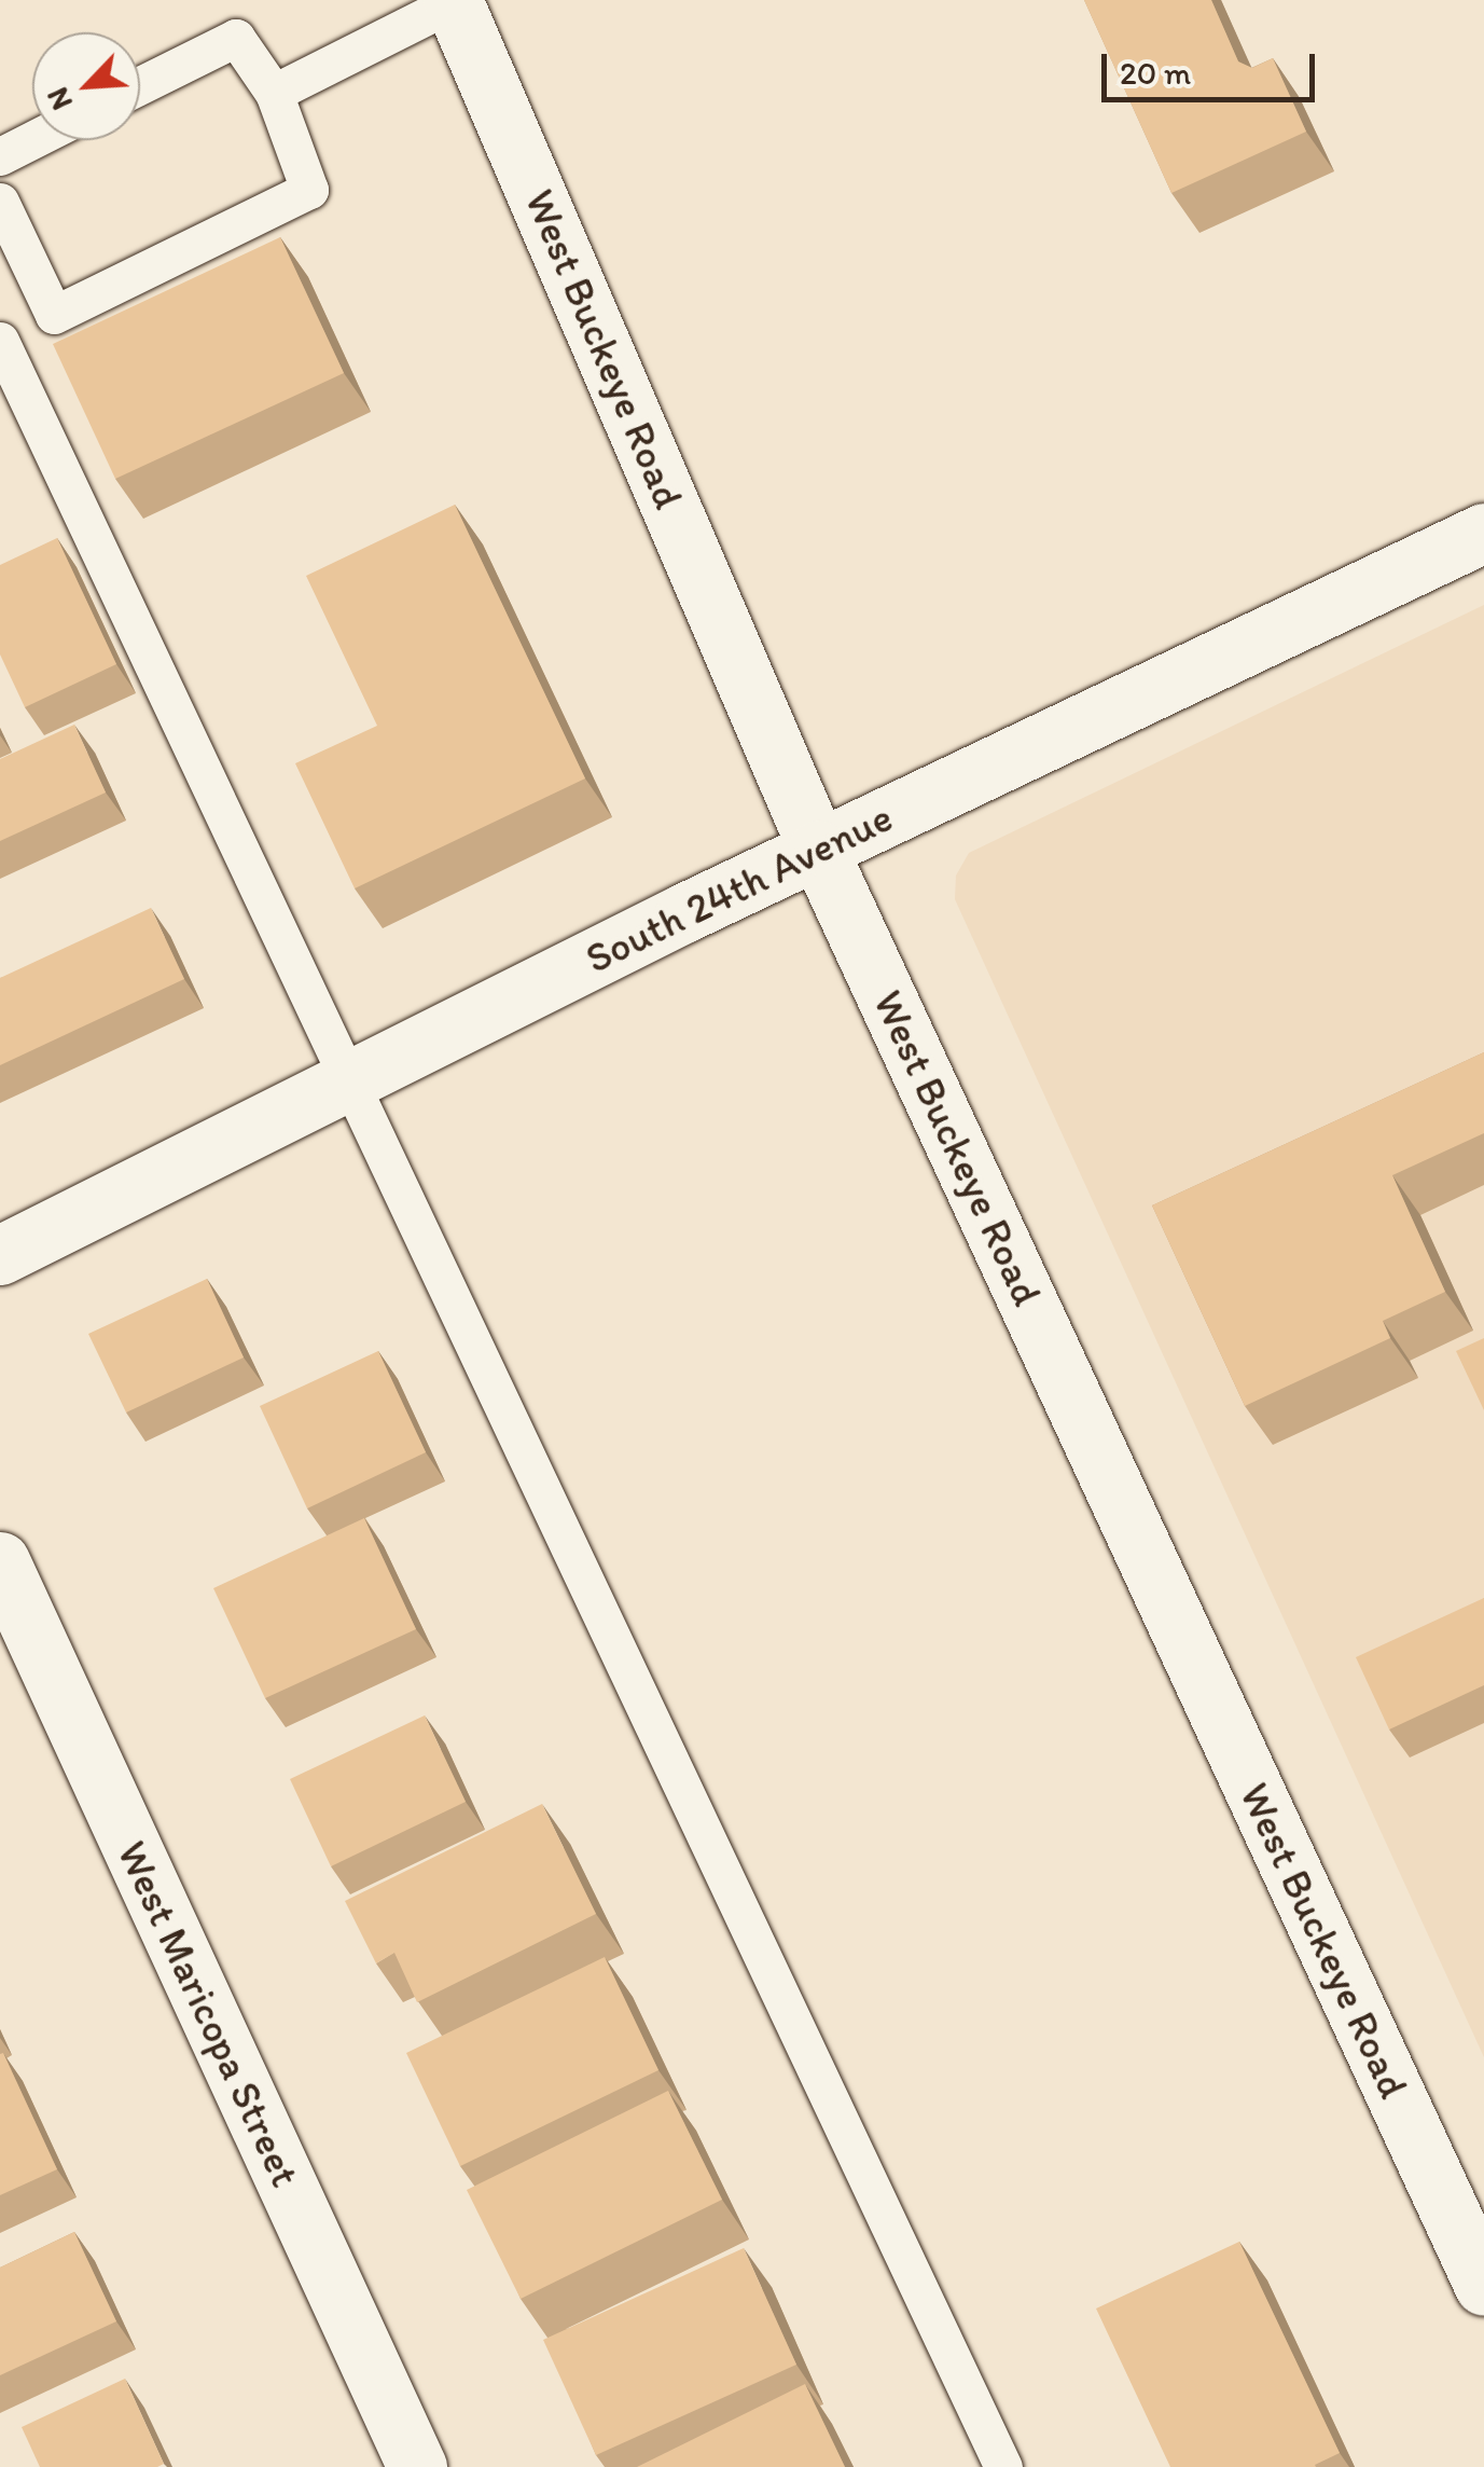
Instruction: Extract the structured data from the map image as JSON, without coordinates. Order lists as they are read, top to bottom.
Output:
{
  "streets": {
    "street": ["West Buckeye Road", "South 24th Avenue", "West Maricopa Street"]
  },
  "crossings": [
    ["West Buckeye Road", "South 24th Avenue"]
  ],
  "scale_bar": "20 m",
  "north": "bottom left"
}
